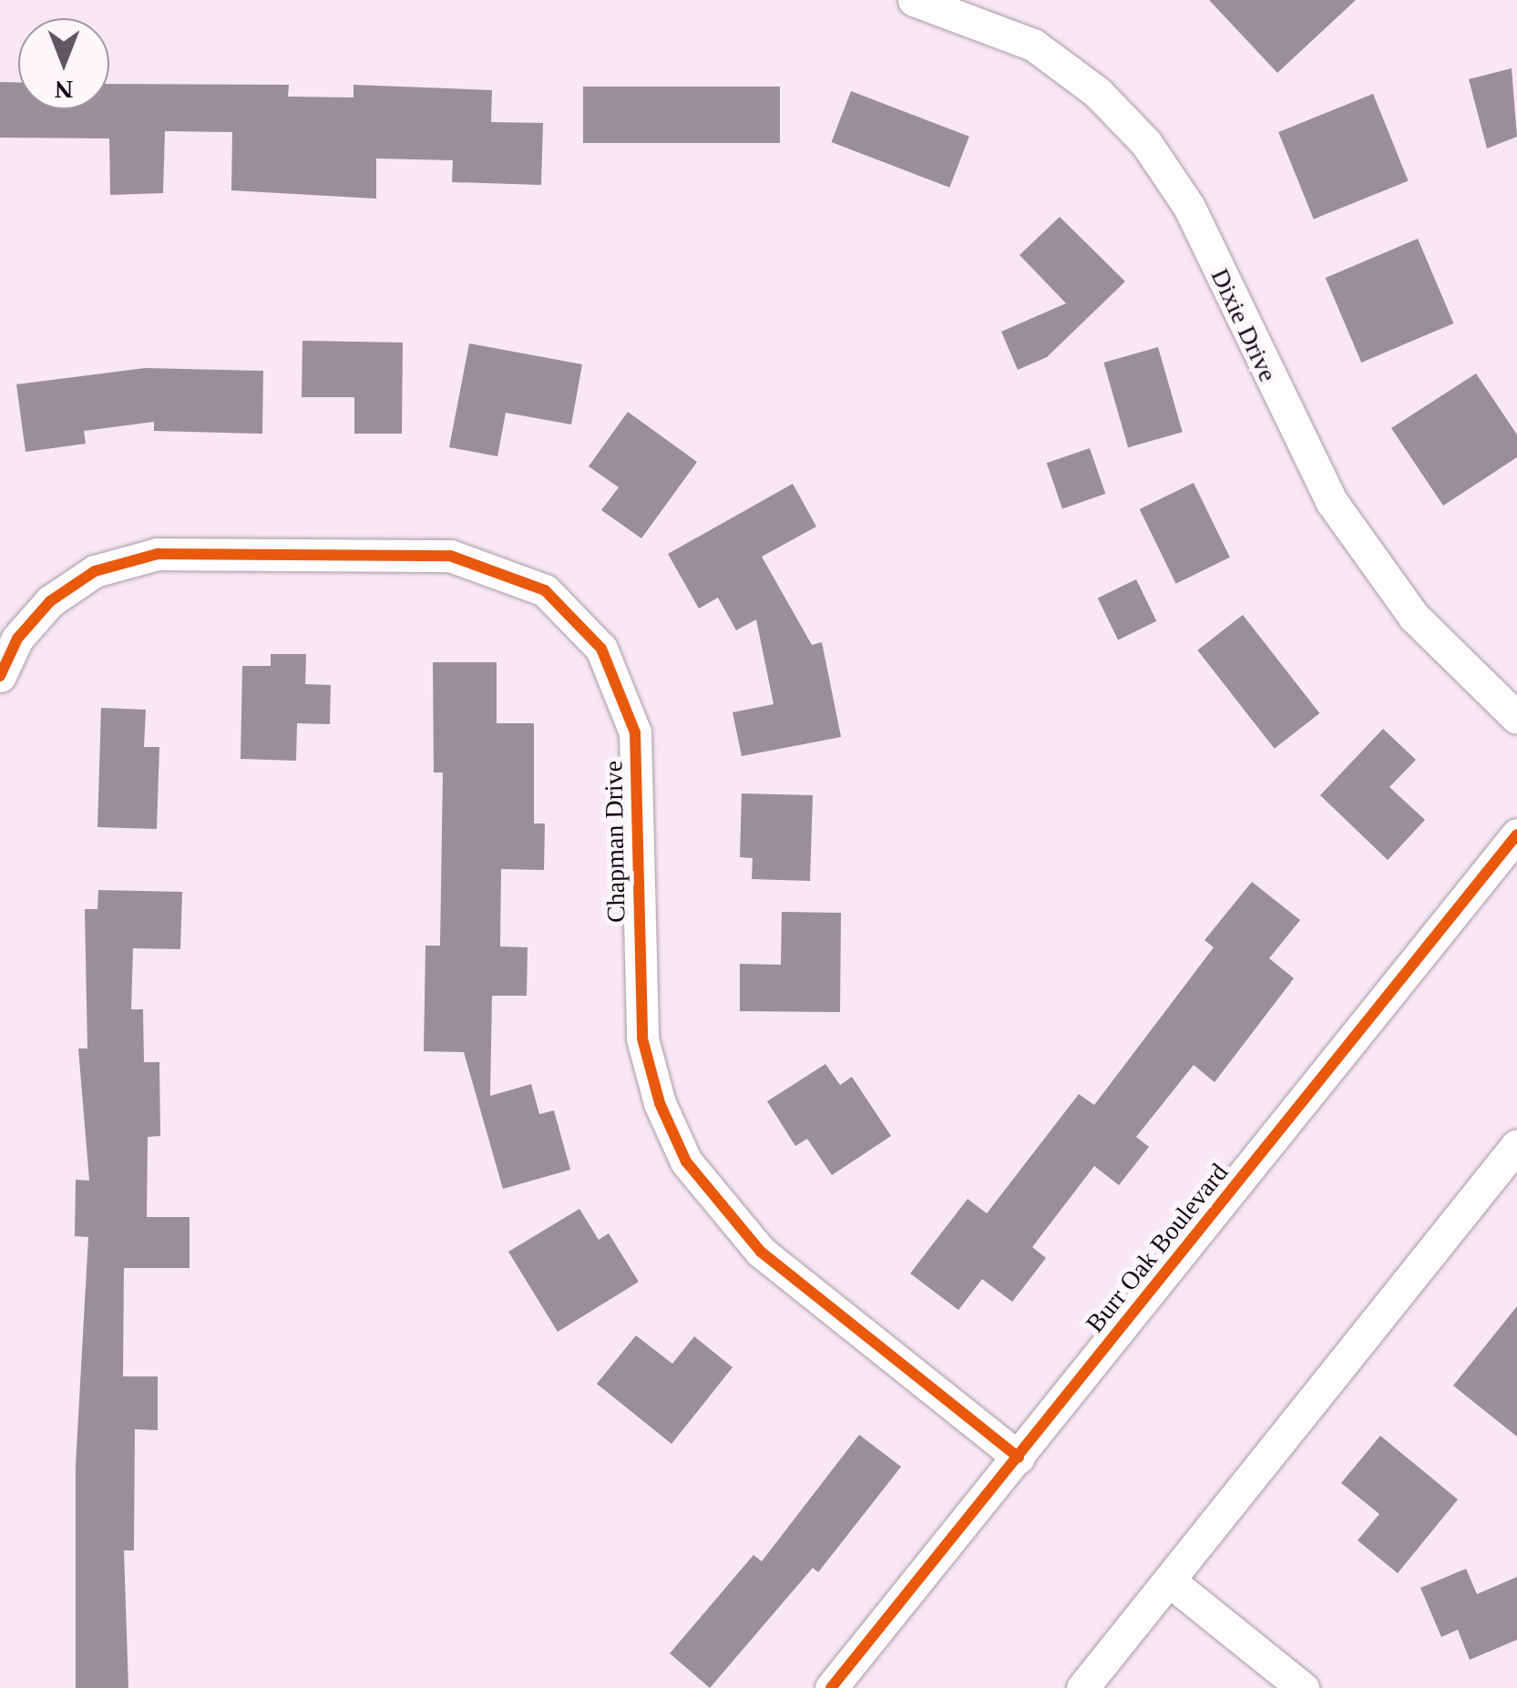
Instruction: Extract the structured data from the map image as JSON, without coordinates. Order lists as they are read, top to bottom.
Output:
{
  "streets": {
    "street": ["Dixie Drive", "Chapman Drive", "Burr Oak Boulevard"]
  },
  "crossings": [
    ["Chapman Drive", "Burr Oak Boulevard"]
  ],
  "north": "bottom"
}
